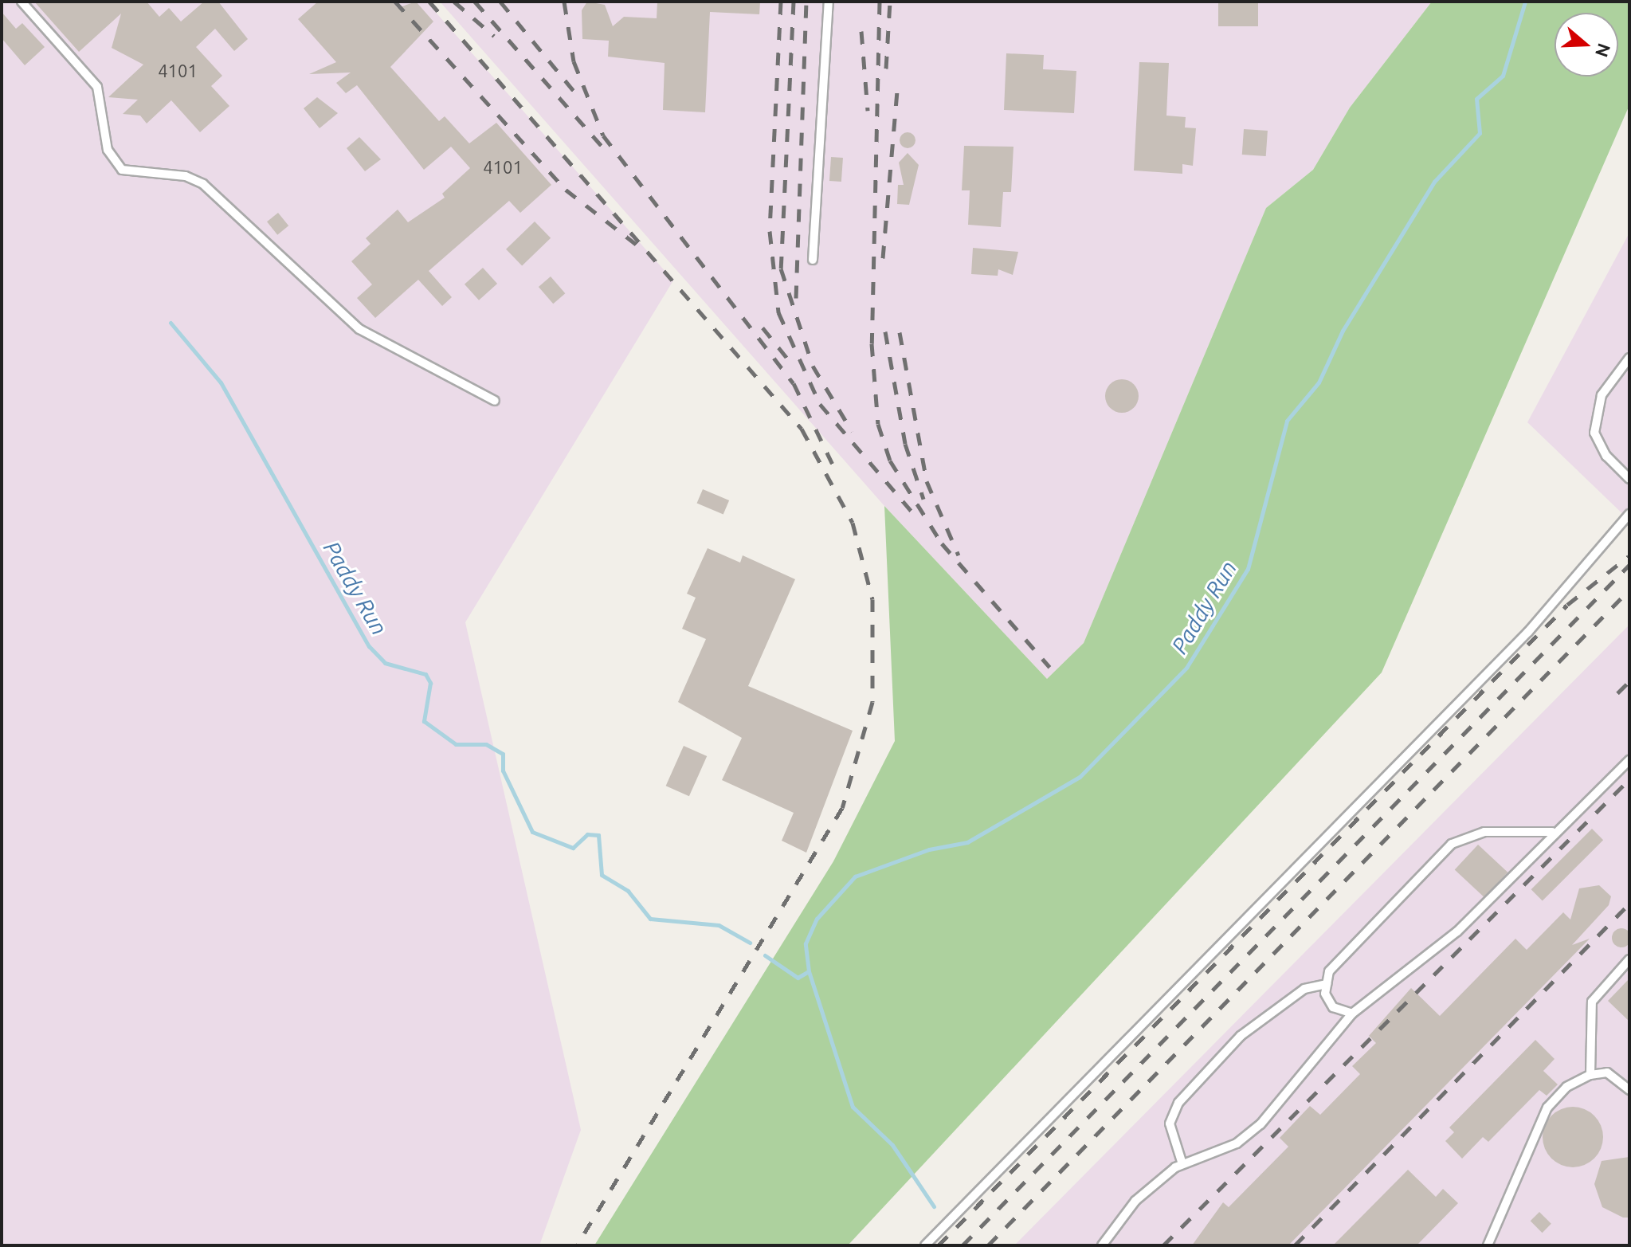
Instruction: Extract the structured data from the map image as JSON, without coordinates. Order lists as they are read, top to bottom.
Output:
{
  "water": ["Paddy Run"],
  "house_numbers": ["4101", "4101"],
  "north": "right"
}
